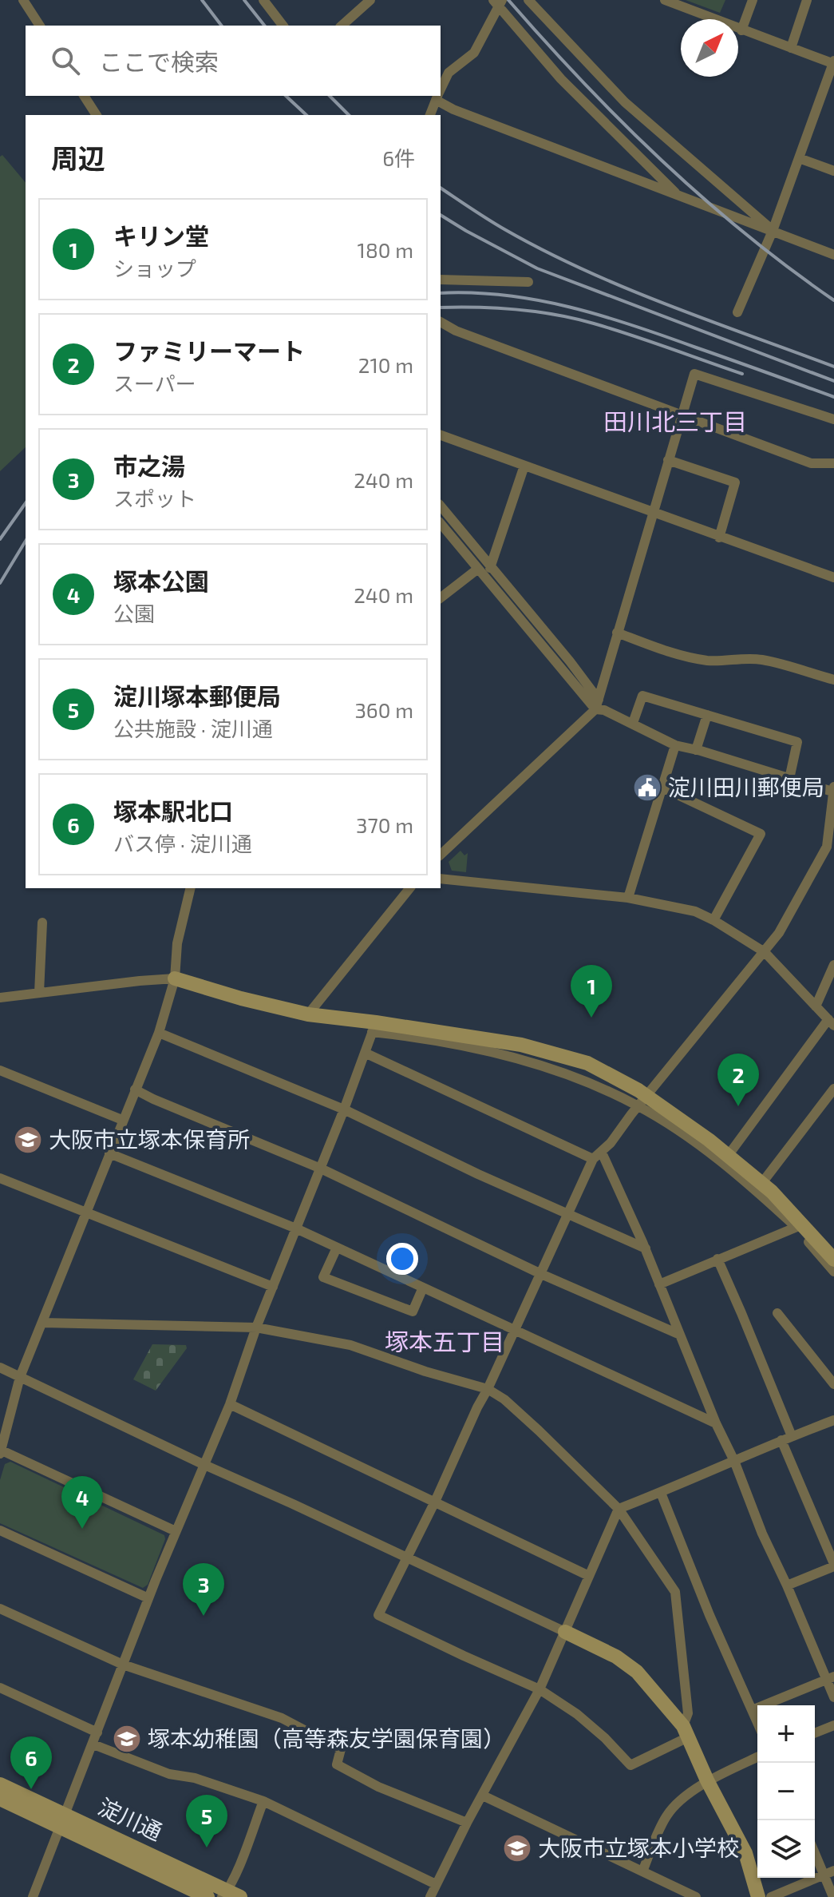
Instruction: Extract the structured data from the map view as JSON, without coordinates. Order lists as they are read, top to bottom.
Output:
{
  "streets": {
    "street": ["淀川通"]
  },
  "districts": ["田川北三丁目", "塚本五丁目"],
  "places": {
    "public building": ["淀川田川郵便局"],
    "school or university": ["大阪市立塚本保育所", "塚本幼稚園（高等森友学園保育園）", "大阪市立塚本小学校"]
  },
  "north": "top right",
  "page": {
    "search": "ここで検索",
    "heading": ["周辺", "6件"],
    "list": [
      {
        "mark": "1",
        "name": "キリン堂",
        "note": "ショップ",
        "value": "180 m"
      },
      {
        "mark": "2",
        "name": "ファミリーマート",
        "note": "スーパー",
        "value": "210 m"
      },
      {
        "mark": "3",
        "name": "市之湯",
        "note": "スポット",
        "value": "240 m"
      },
      {
        "mark": "4",
        "name": "塚本公園",
        "note": "公園",
        "value": "240 m"
      },
      {
        "mark": "5",
        "name": "淀川塚本郵便局",
        "note": "公共施設 · 淀川通",
        "value": "360 m"
      },
      {
        "mark": "6",
        "name": "塚本駅北口",
        "note": "バス停 · 淀川通",
        "value": "370 m"
      }
    ],
    "pins": [
      "1",
      "2",
      "4",
      "3",
      "6",
      "5"
    ],
    "map_buttons": ["+", "−"]
  }
}
